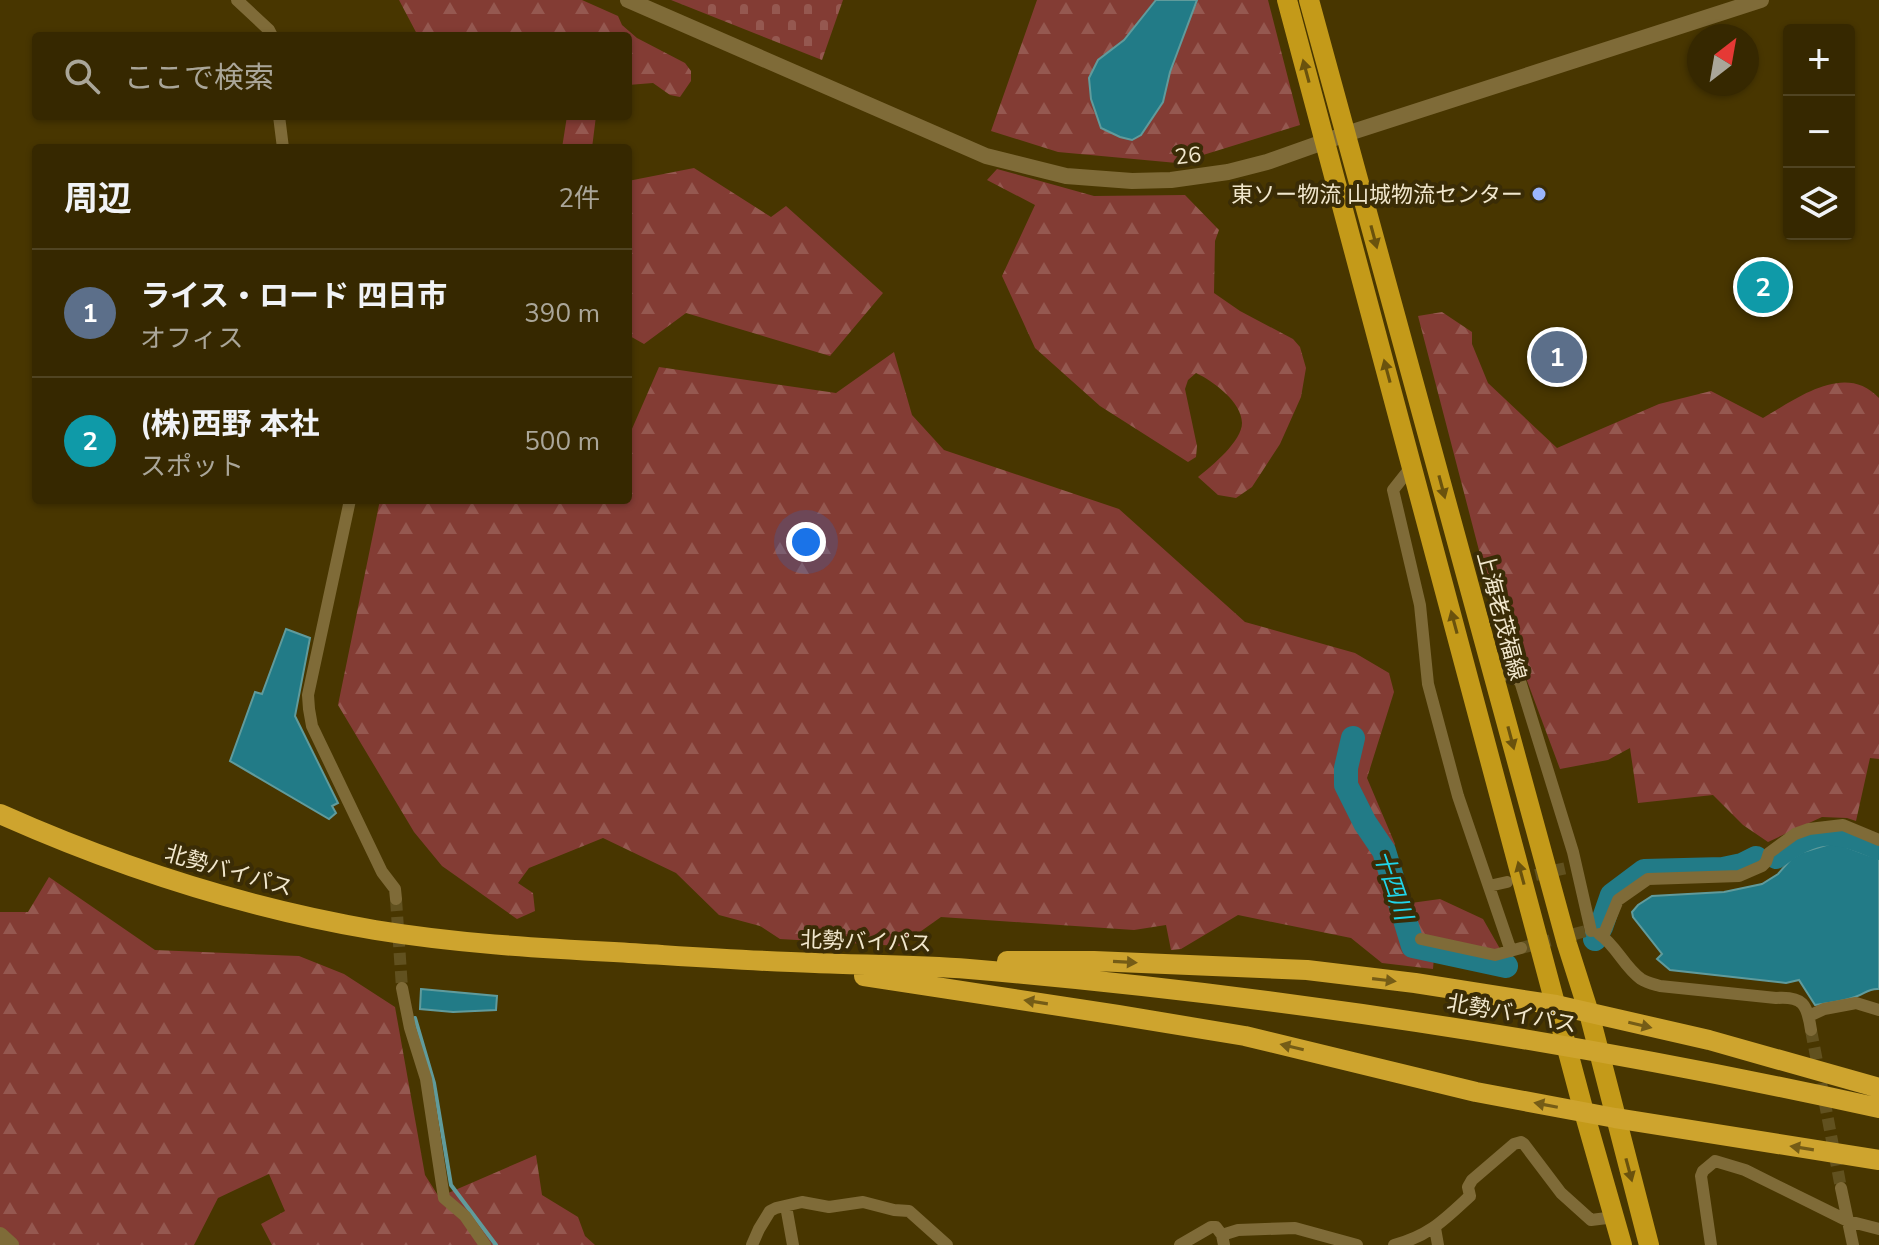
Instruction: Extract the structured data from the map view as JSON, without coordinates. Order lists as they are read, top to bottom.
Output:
{
  "streets": {
    "highway": ["北勢バイパス"],
    "main road": ["上海老茂福線"],
    "street": ["26"]
  },
  "crossings": [
    ["26", "上海老茂福線"]
  ],
  "water": ["十四川"],
  "places": ["東ソー物流 山城物流センター"],
  "north": "top right",
  "page": {
    "map_buttons": ["+", "−"],
    "search": "ここで検索",
    "heading": ["周辺", "2件"],
    "list": [
      {
        "mark": "1",
        "name": "ライス・ロード 四日市",
        "note": "オフィス",
        "value": "390 m"
      },
      {
        "mark": "2",
        "name": "(株)西野 本社",
        "note": "スポット",
        "value": "500 m"
      }
    ],
    "pins": ["2", "1"]
  }
}
